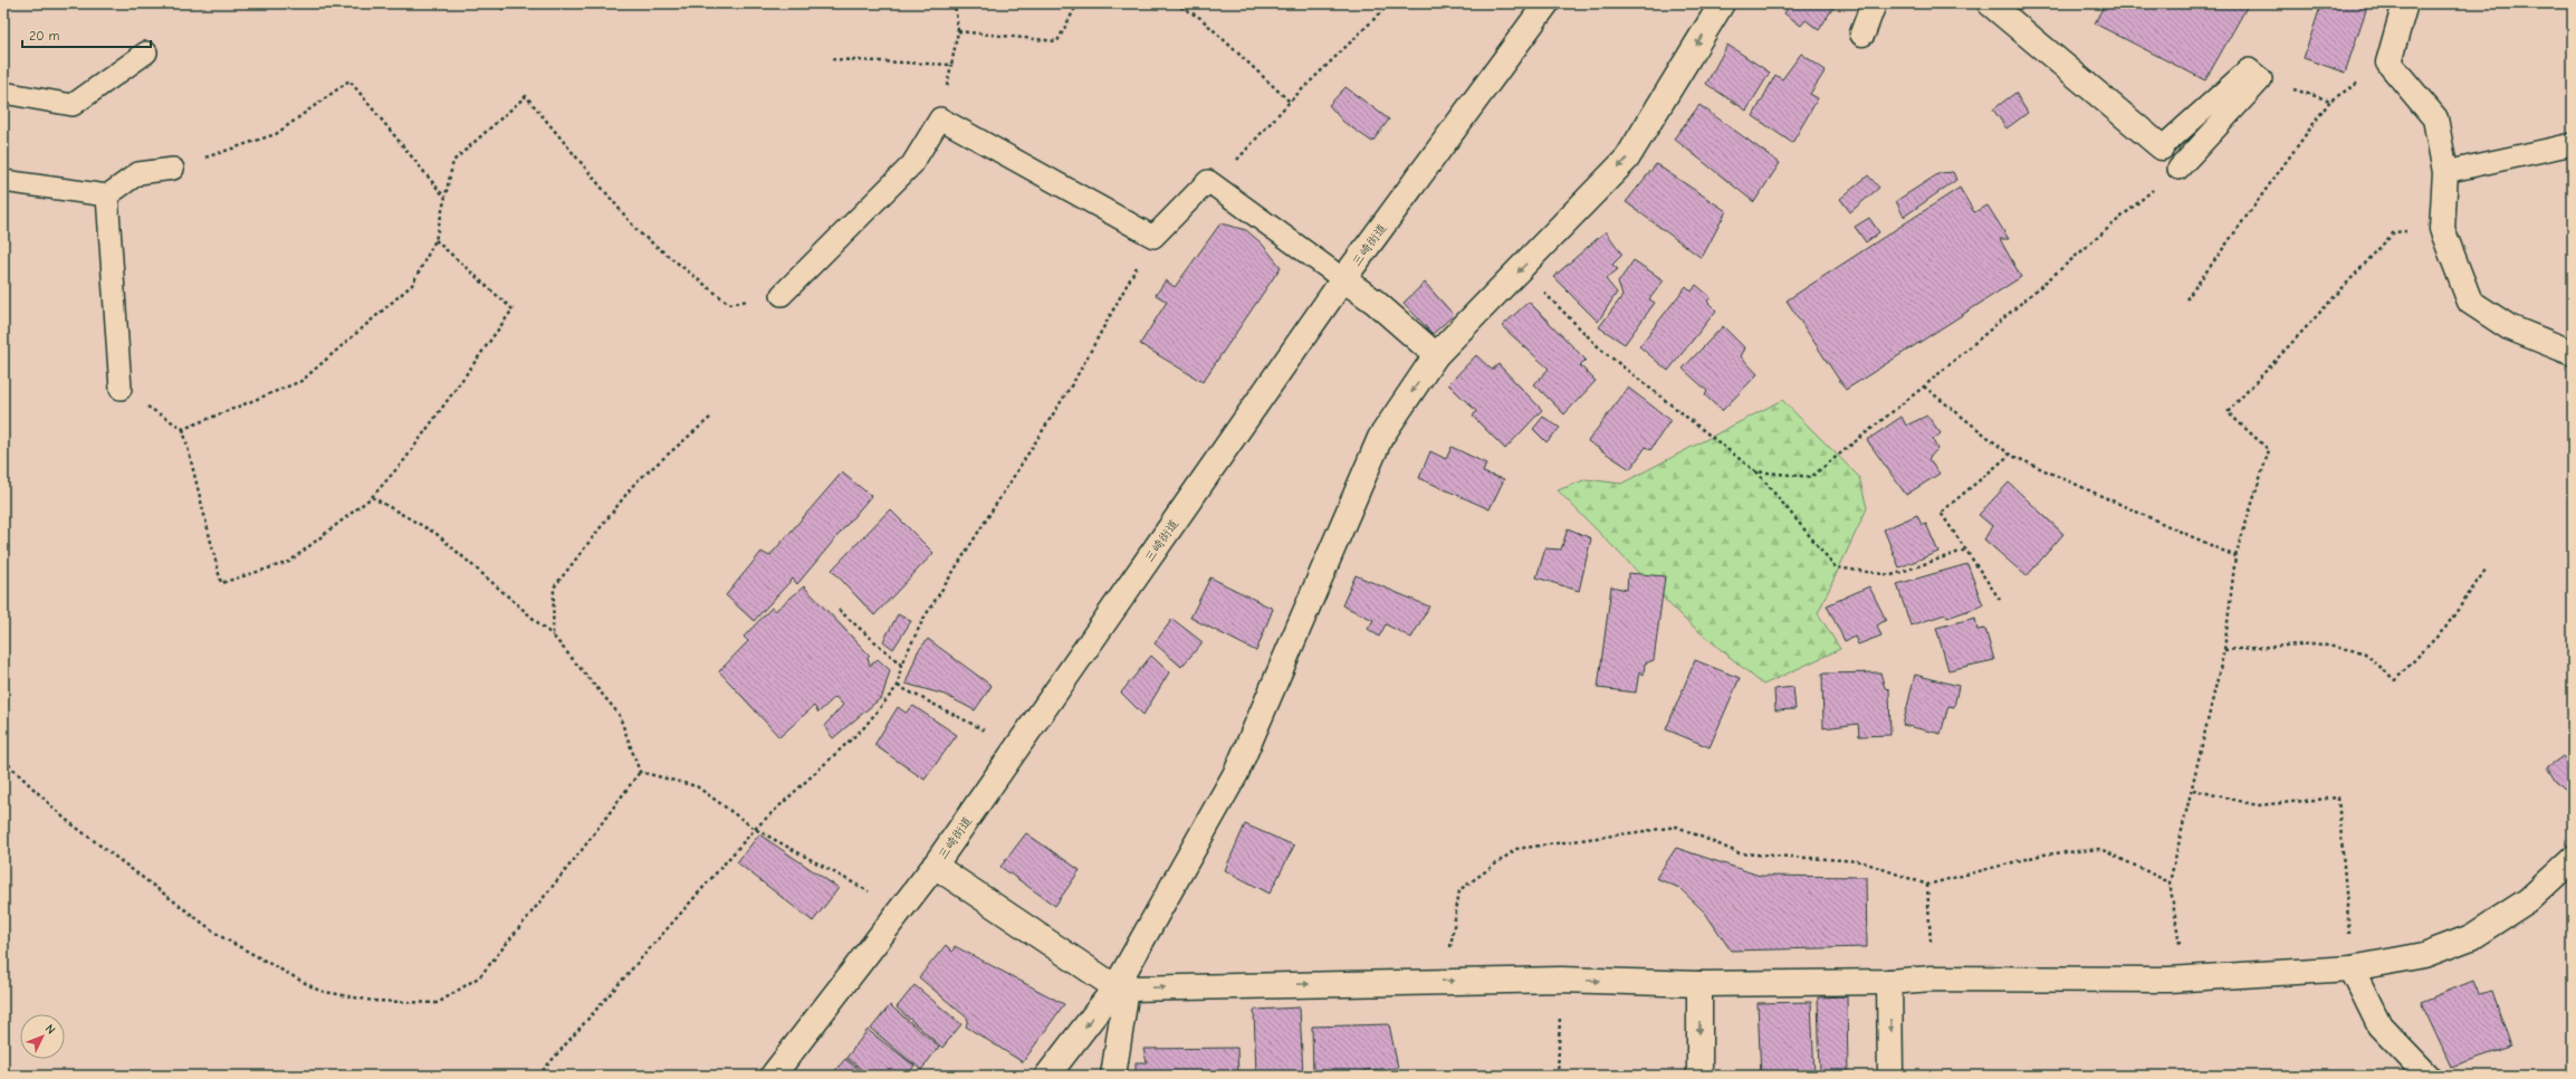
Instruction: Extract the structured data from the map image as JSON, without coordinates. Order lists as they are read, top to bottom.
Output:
{
  "streets": {
    "street": ["三崎街道"]
  },
  "scale_bar": "20 m",
  "north": "top right"
}
